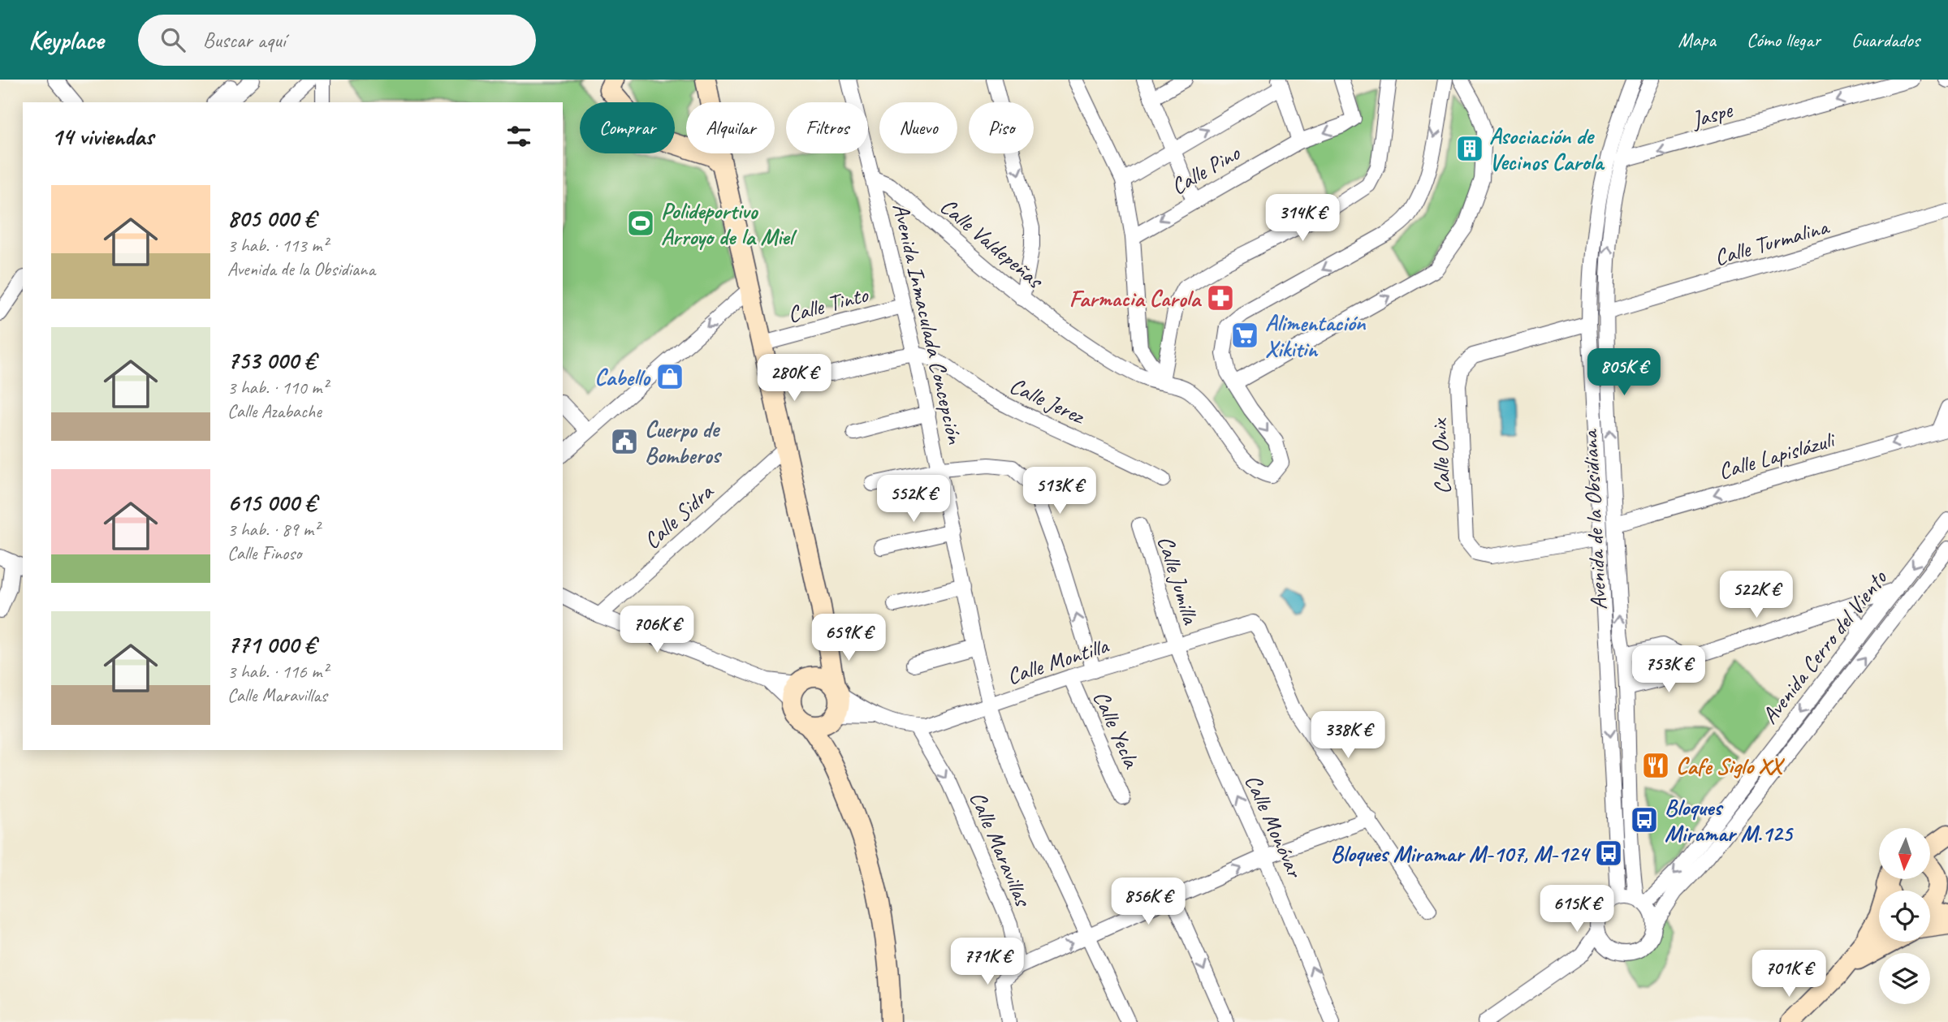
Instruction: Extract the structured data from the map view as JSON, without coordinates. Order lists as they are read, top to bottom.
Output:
{
  "streets": {
    "street": [
      "Jaspe",
      "Calle Pino",
      "Calle Turmalina",
      "Calle Valdepeñas",
      "Calle Tinto",
      "Avenida Inmaculada Concepción",
      "Calle Jerez",
      "Calle Lapislázuli",
      "Calle Onix",
      "Calle Sidra",
      "Avenida de la Obsidiana",
      "Calle Jumilla",
      "Avenida Cerro del Viento",
      "Calle Montilla",
      "Calle Yecla",
      "Calle Monóvar",
      "Calle Maravillas"
    ]
  },
  "crossings": [
    ["Jaspe", "Avenida de la Obsidiana"],
    ["Calle Turmalina", "Avenida de la Obsidiana"],
    ["Calle Valdepeñas", "Avenida Inmaculada Concepción"],
    ["Calle Tinto", "Avenida Inmaculada Concepción"],
    ["Avenida Inmaculada Concepción", "Calle Jerez"],
    ["Avenida Inmaculada Concepción", "Calle Montilla"],
    ["Calle Lapislázuli", "Avenida de la Obsidiana"],
    ["Calle Onix", "Avenida de la Obsidiana"],
    ["Avenida de la Obsidiana", "Avenida Cerro del Viento"],
    ["Calle Jumilla", "Calle Montilla"],
    ["Calle Jumilla", "Calle Monóvar"],
    ["Calle Montilla", "Calle Yecla"],
    ["Calle Montilla", "Calle Monóvar"],
    ["Calle Montilla", "Calle Maravillas"]
  ],
  "one_way": ["Jaspe", "Calle Lapislázuli"],
  "places": {
    "building": ["Asociación de Vecinos Carola"],
    "sports": ["Polideportivo Arroyo de la Miel"],
    "pharmacy": ["Farmacia Carola"],
    "supermarket": ["Alimentación Xikitin"],
    "shop": ["Cabello"],
    "public building": ["Cuerpo de Bomberos"],
    "restaurant": ["Cafe Siglo XX"],
    "bus stop": ["Bloques Miramar M.125", "Bloques Miramar M-107, M-124"]
  },
  "north": "bottom",
  "page": {
    "header": "Keyplace",
    "search": "Buscar aquí",
    "nav": ["Mapa", "Cómo llegar", "Guardados"],
    "chip": [
      "Comprar",
      "Alquilar",
      "Filtros",
      "Nuevo",
      "Piso"
    ],
    "heading": "14 viviendas",
    "list": [
      {
        "name": "805 000 €",
        "note": "3 hab. · 113 m² · Avenida de la Obsidiana"
      },
      {
        "name": "753 000 €",
        "note": "3 hab. · 110 m² · Calle Azabache"
      },
      {
        "name": "615 000 €",
        "note": "3 hab. · 89 m² · Calle Finoso"
      },
      {
        "name": "771 000 €",
        "note": "3 hab. · 116 m² · Calle Maravillas"
      }
    ],
    "price": [
      "314K €",
      "805K €",
      "280K €",
      "513K €",
      "552K €",
      "522K €",
      "706K €",
      "659K €",
      "753K €",
      "338K €",
      "856K €",
      "615K €",
      "771K €",
      "701K €"
    ]
  }
}
